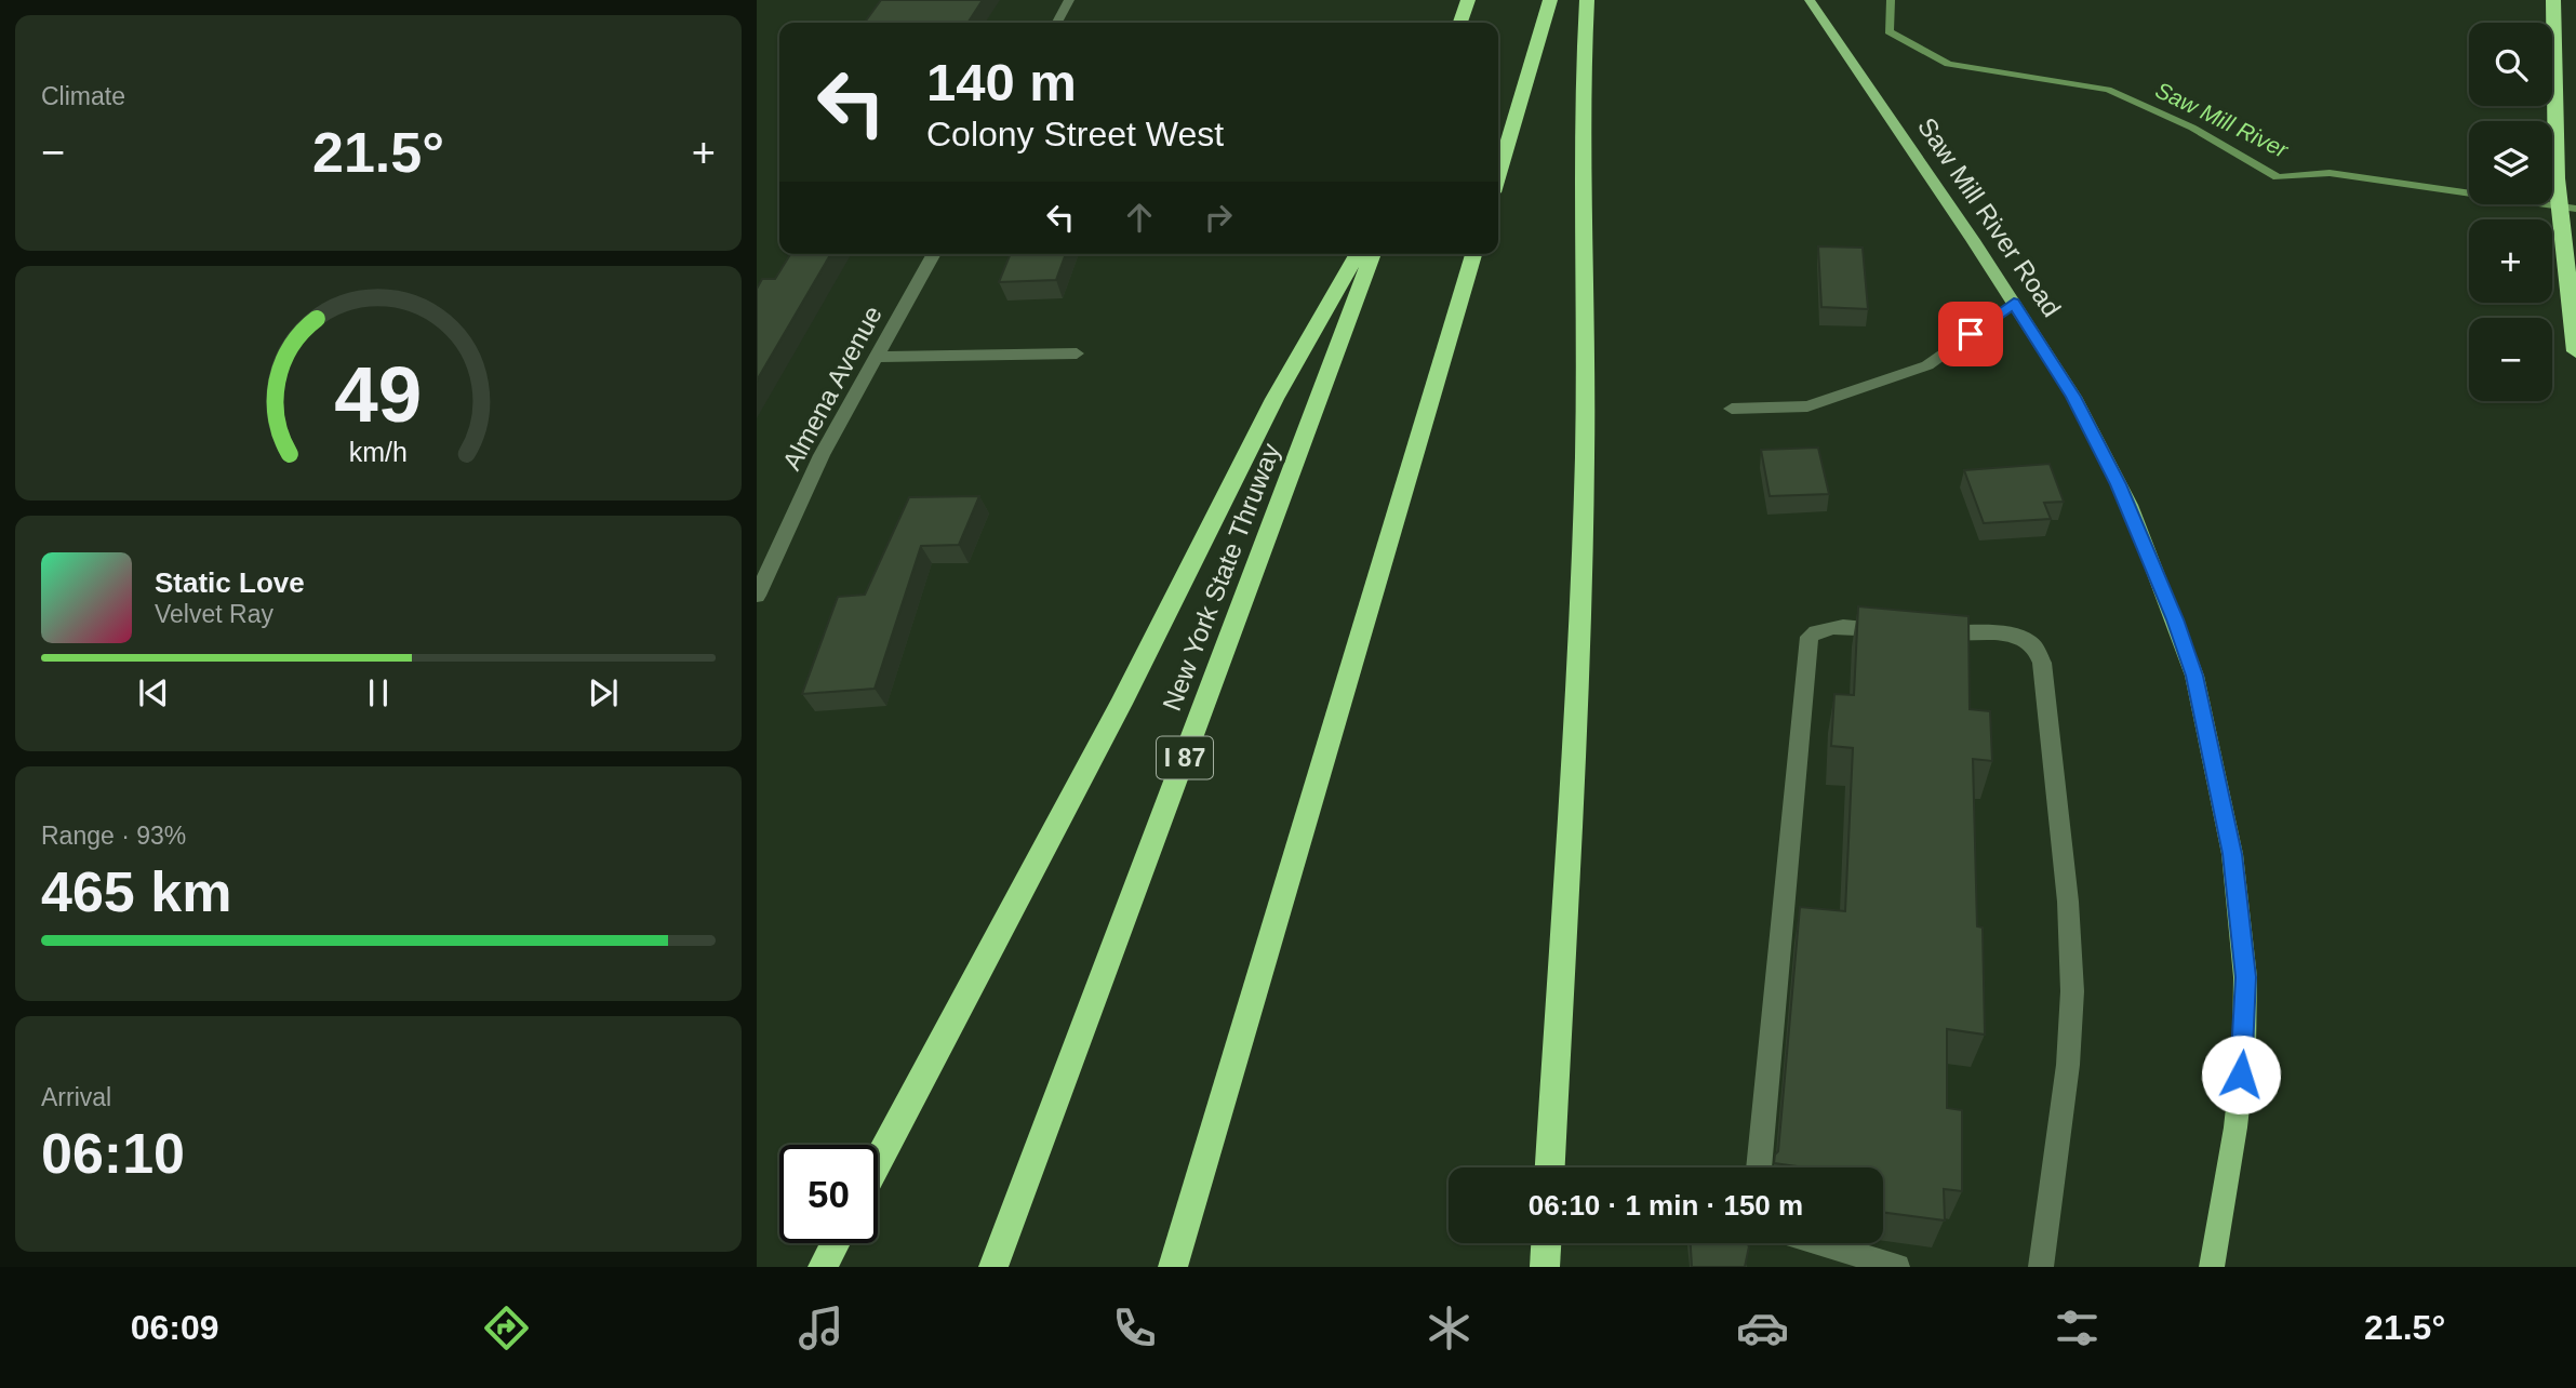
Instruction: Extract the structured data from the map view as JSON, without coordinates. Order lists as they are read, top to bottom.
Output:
{
  "streets": {
    "highway": ["New York State Thruway", "I 87"],
    "main road": ["Saw Mill River Road"],
    "street": ["Almena Avenue"]
  },
  "water": ["Saw Mill River"],
  "page": {
    "tile": [
      "Climate",
      ["Range · 93%", "465 km"],
      ["Arrival", "06:10"]
    ],
    "map_buttons": ["+", "−"],
    "turn": ["140 m", "Colony Street West"],
    "heat": ["−", "21.5°", "+"],
    "song": ["Static Love", "Velvet Ray"],
    "limit": "50",
    "trip": "06:10 · 1 min · 150 m",
    "tabs": ["06:09", "21.5°"],
    "gauge": ["49", "km/h"]
  }
}
